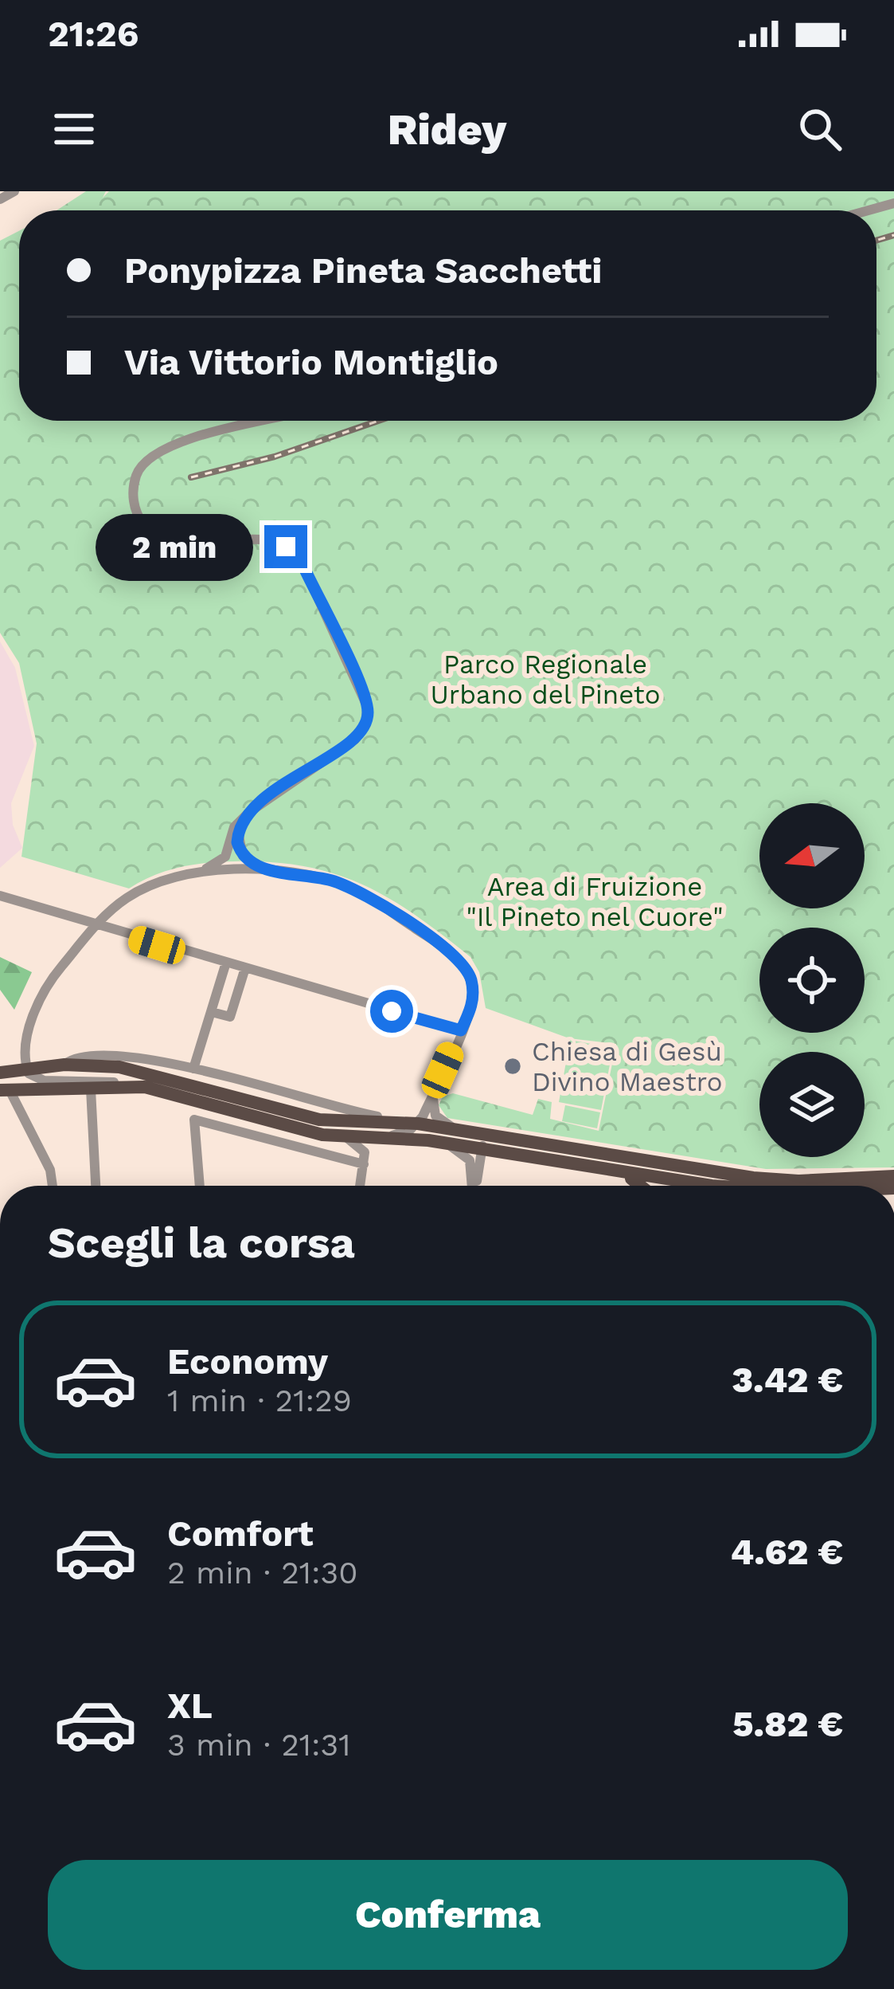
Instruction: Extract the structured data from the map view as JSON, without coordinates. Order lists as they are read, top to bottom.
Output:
{
  "parks": ["Parco Regionale Urbano del Pineto", "Area di Fruizione \"Il Pineto nel Cuore\""],
  "places": ["Chiesa di Gesù Divino Maestro"],
  "north": "left",
  "page": {
    "status": "21:26",
    "header": "Ridey",
    "banner": ["Ponypizza Pineta Sacchetti", "Via Vittorio Montiglio"],
    "bubble": "2 min",
    "heading": "Scegli la corsa",
    "list": [
      {
        "name": "Economy",
        "note": "1 min · 21:29",
        "value": "3.42 €"
      },
      {
        "name": "Comfort",
        "note": "2 min · 21:30",
        "value": "4.62 €"
      },
      {
        "name": "XL",
        "note": "3 min · 21:31",
        "value": "5.82 €"
      }
    ],
    "buttons": "Conferma"
  }
}
